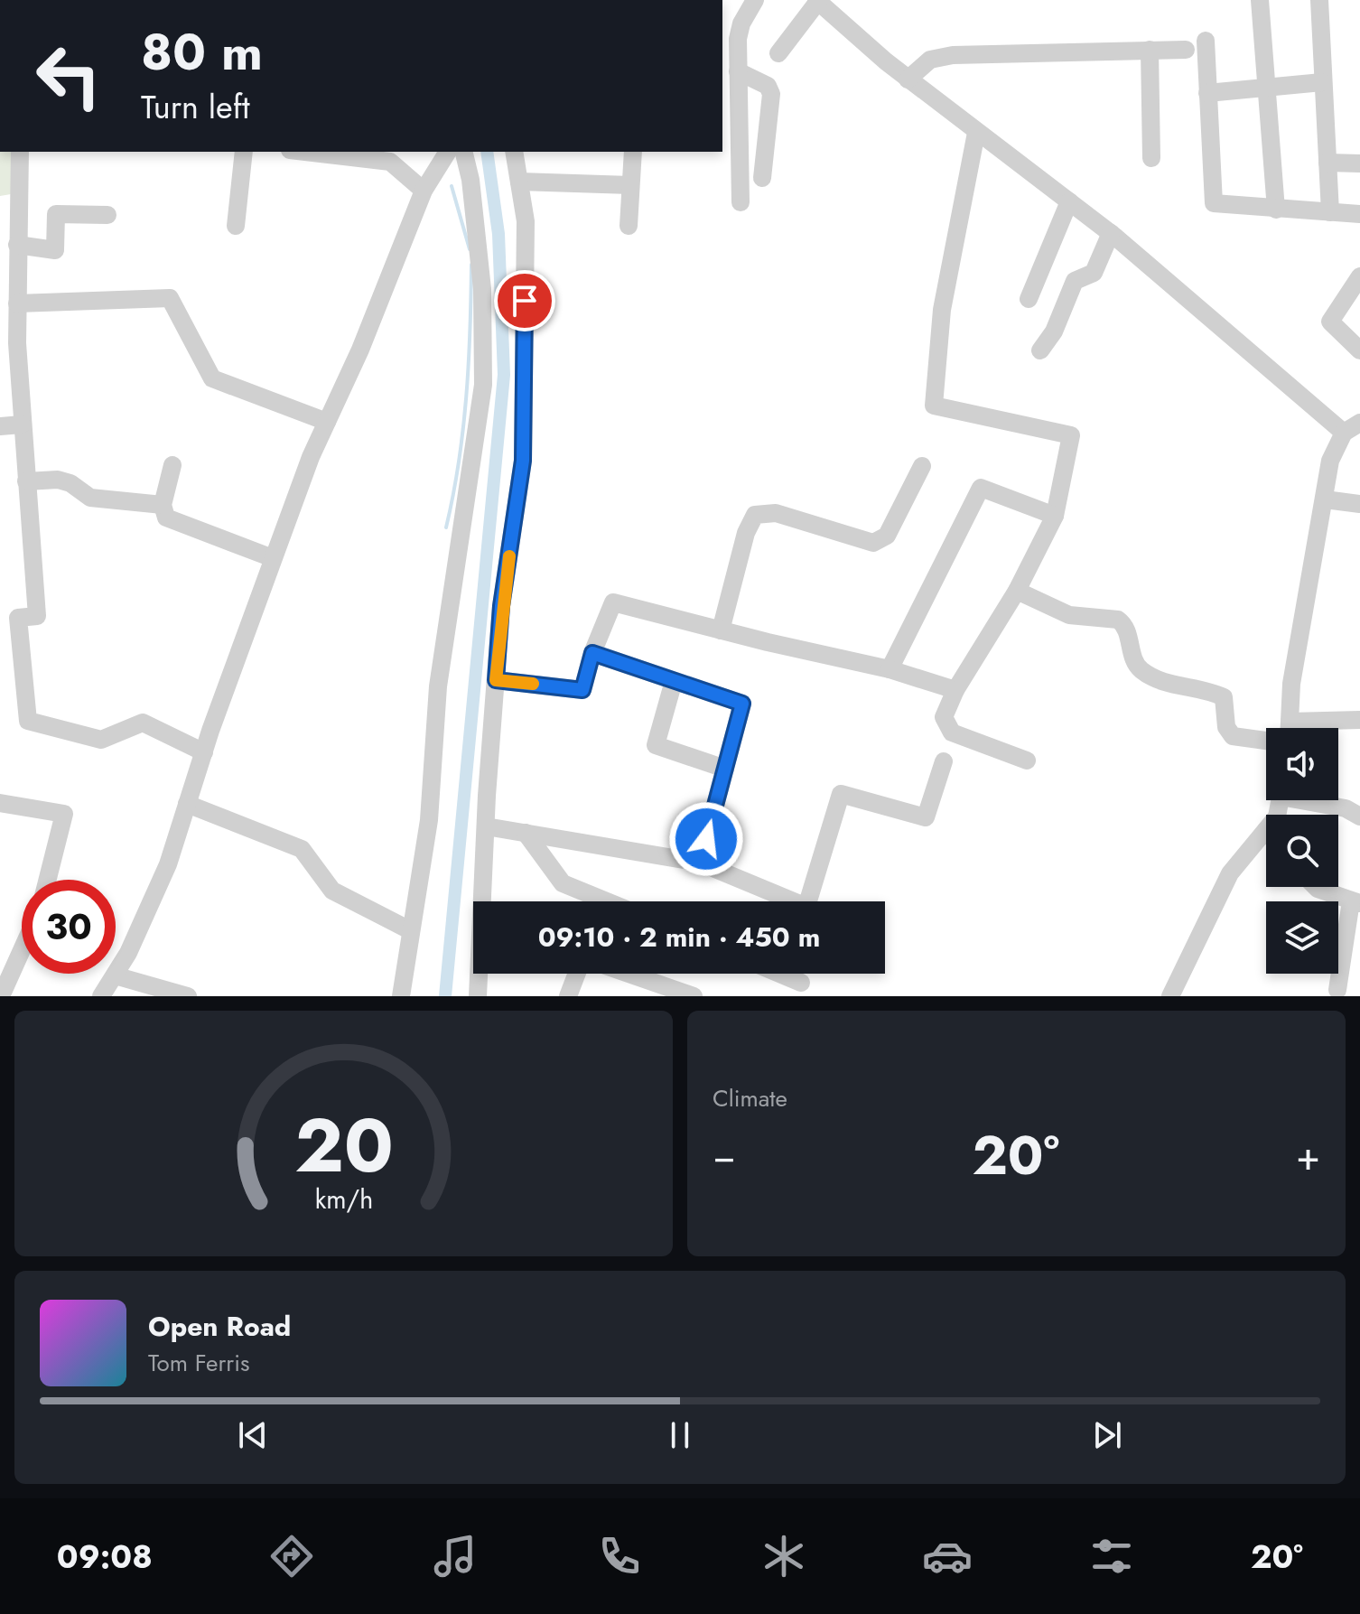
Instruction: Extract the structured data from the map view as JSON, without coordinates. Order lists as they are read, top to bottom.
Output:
{
  "page": {
    "turn": ["80 m", "Turn left"],
    "limit": "30",
    "trip": "09:10 · 2 min · 450 m",
    "tile": "Climate",
    "heat": ["−", "20°", "+"],
    "song": ["Open Road", "Tom Ferris"],
    "tabs": ["09:08", "20°"],
    "gauge": ["20", "km/h"]
  }
}
